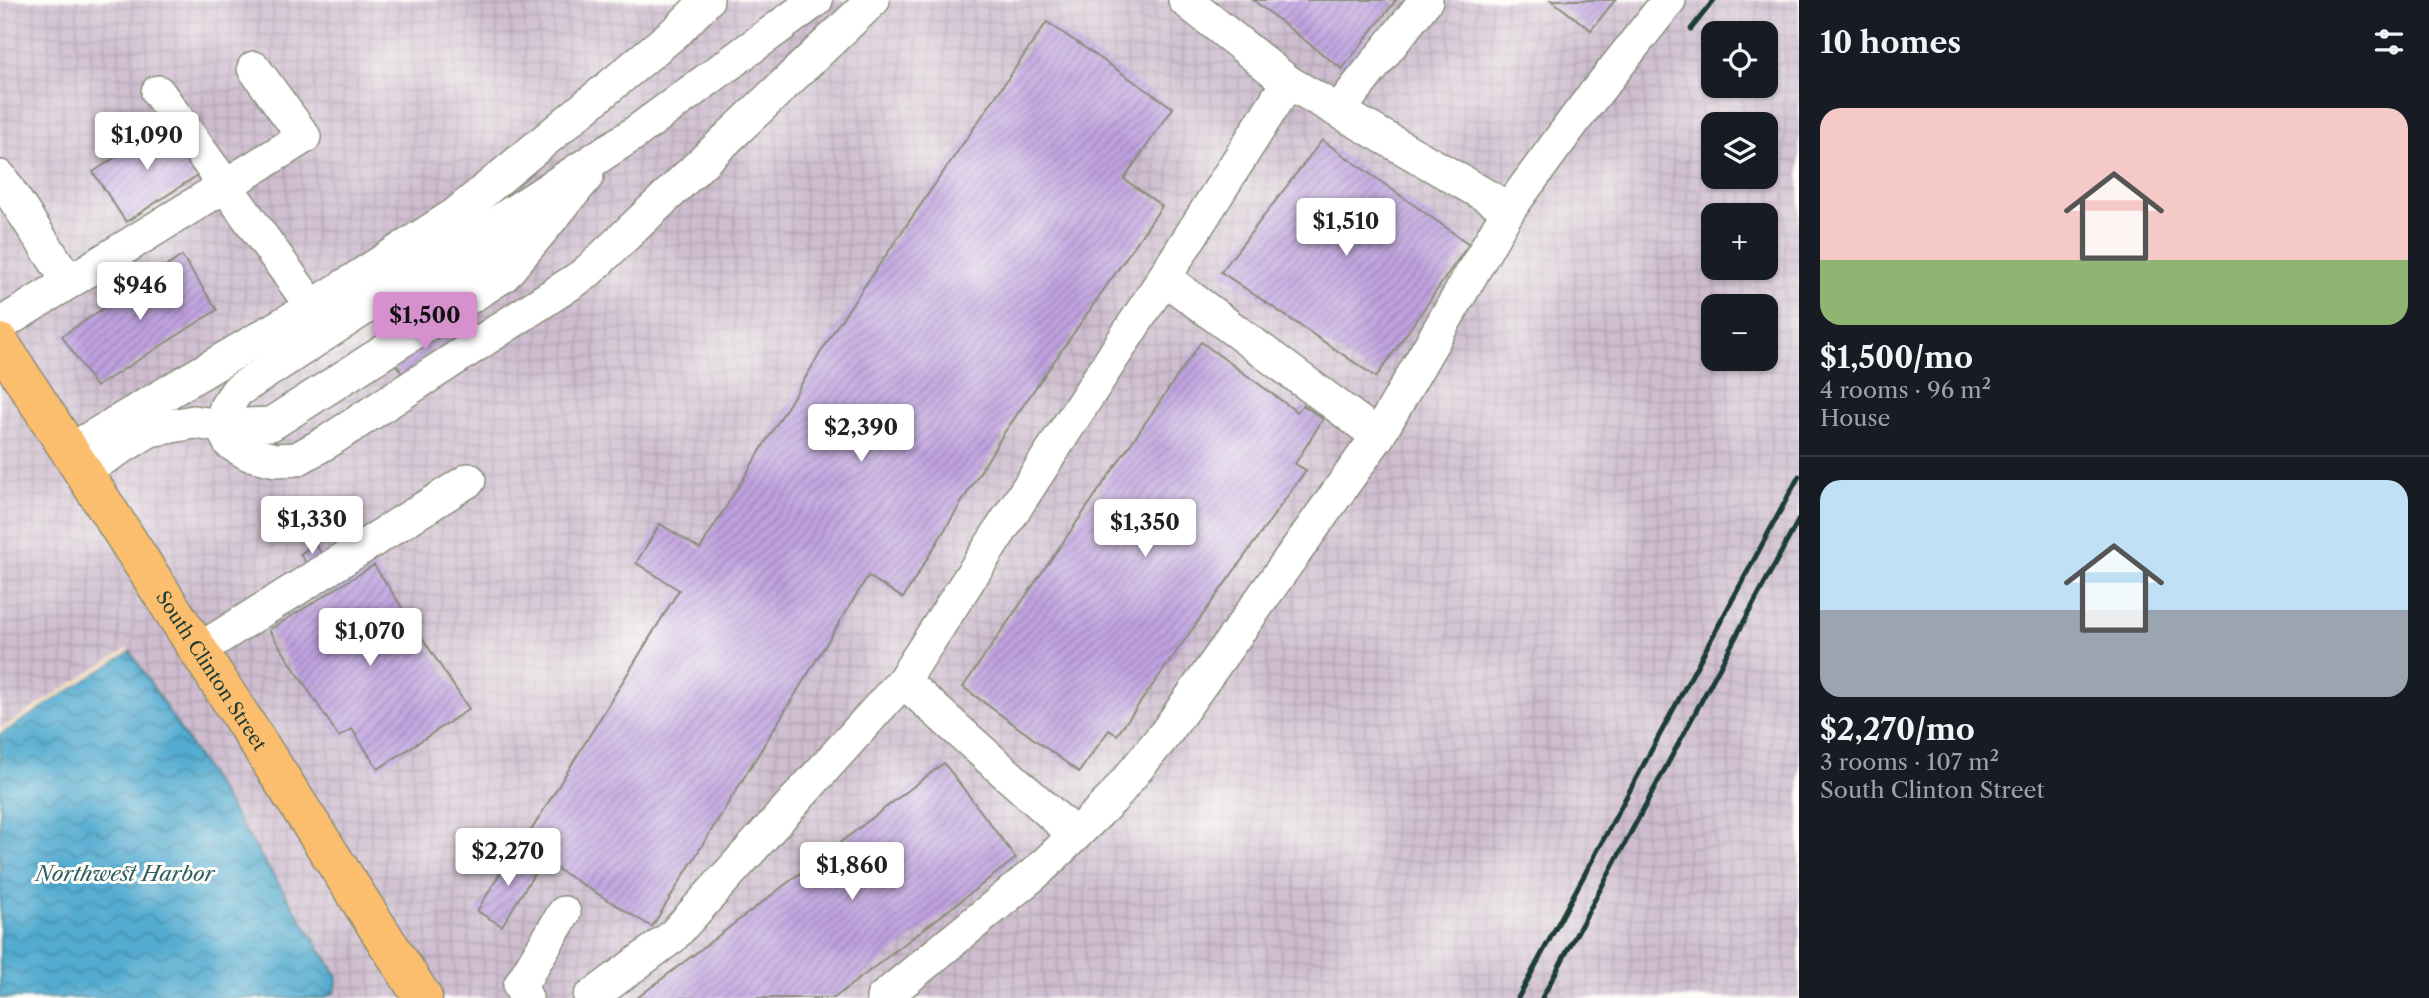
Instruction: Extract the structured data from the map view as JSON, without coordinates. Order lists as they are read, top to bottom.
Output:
{
  "streets": {
    "main road": ["South Clinton Street"]
  },
  "water": ["Northwest Harbor"],
  "page": {
    "heading": "10 homes",
    "map_buttons": ["+", "−"],
    "list": [
      {
        "name": "$1,500/mo",
        "note": "4 rooms · 96 m² · House"
      },
      {
        "name": "$2,270/mo",
        "note": "3 rooms · 107 m² · South Clinton Street"
      }
    ],
    "price": [
      "$1,090",
      "$1,510",
      "$946",
      "$1,500",
      "$2,390",
      "$1,330",
      "$1,350",
      "$1,070",
      "$2,270",
      "$1,860"
    ]
  }
}
